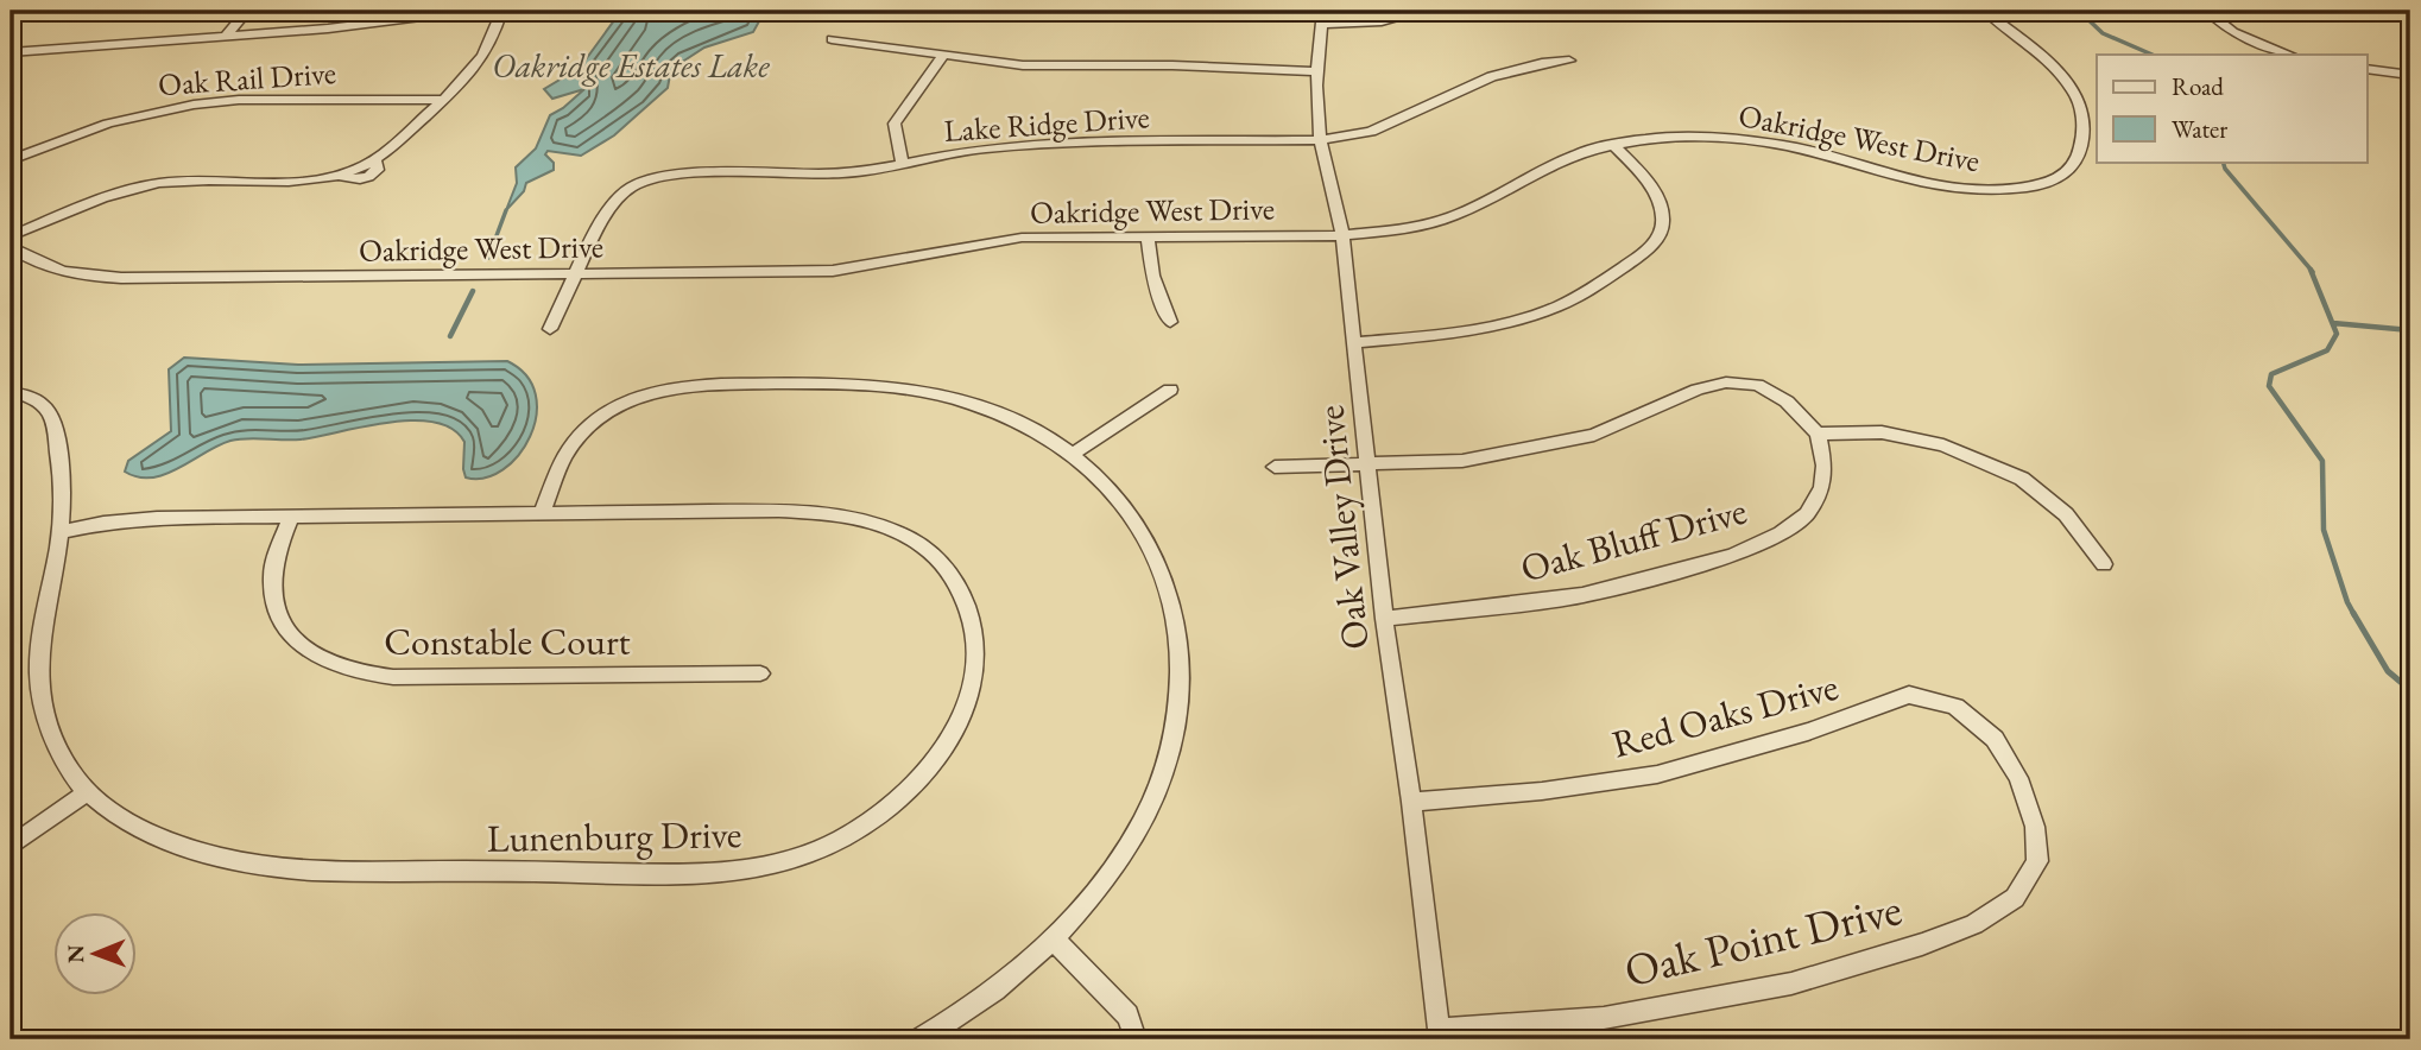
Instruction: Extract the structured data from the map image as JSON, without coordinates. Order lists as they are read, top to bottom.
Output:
{
  "streets": {
    "street": [
      "Oak Rail Drive",
      "Lake Ridge Drive",
      "Oakridge West Drive",
      "Oak Valley Drive",
      "Oak Bluff Drive",
      "Constable Court",
      "Red Oaks Drive",
      "Lunenburg Drive",
      "Oak Point Drive"
    ]
  },
  "crossings": [
    ["Lake Ridge Drive", "Oakridge West Drive"],
    ["Lake Ridge Drive", "Oak Valley Drive"],
    ["Oakridge West Drive", "Oak Valley Drive"],
    ["Oak Valley Drive", "Oak Bluff Drive"],
    ["Oak Valley Drive", "Red Oaks Drive"],
    ["Oak Valley Drive", "Oak Point Drive"],
    ["Constable Court", "Lunenburg Drive"],
    ["Red Oaks Drive", "Oak Point Drive"]
  ],
  "water": ["Oakridge Estates Lake"],
  "legend": ["Road", "Water"],
  "north": "left"
}
